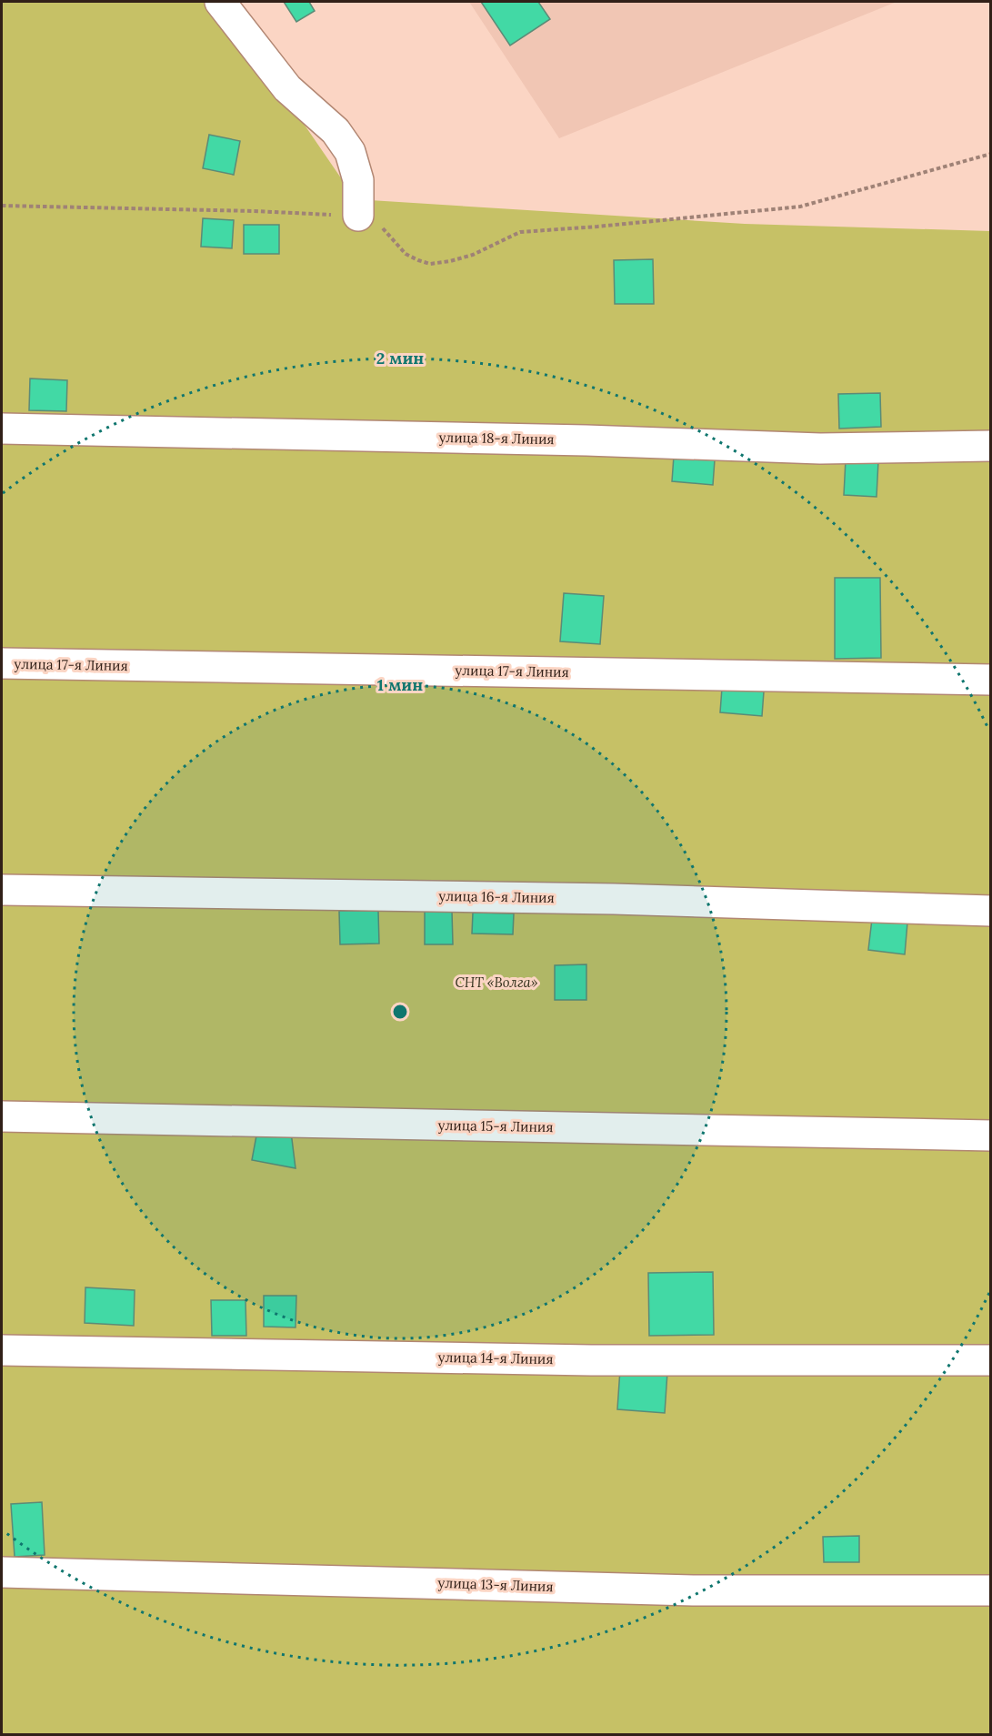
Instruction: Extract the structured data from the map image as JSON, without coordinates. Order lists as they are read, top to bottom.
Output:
{
  "streets": {
    "lane": [
      "улица 18-я Линия",
      "улица 17-я Линия",
      "улица 16-я Линия",
      "улица 15-я Линия",
      "улица 14-я Линия",
      "улица 13-я Линия"
    ]
  },
  "parks": ["СНТ «Волга»"],
  "rings": ["2 мин", "1 мин"]
}
